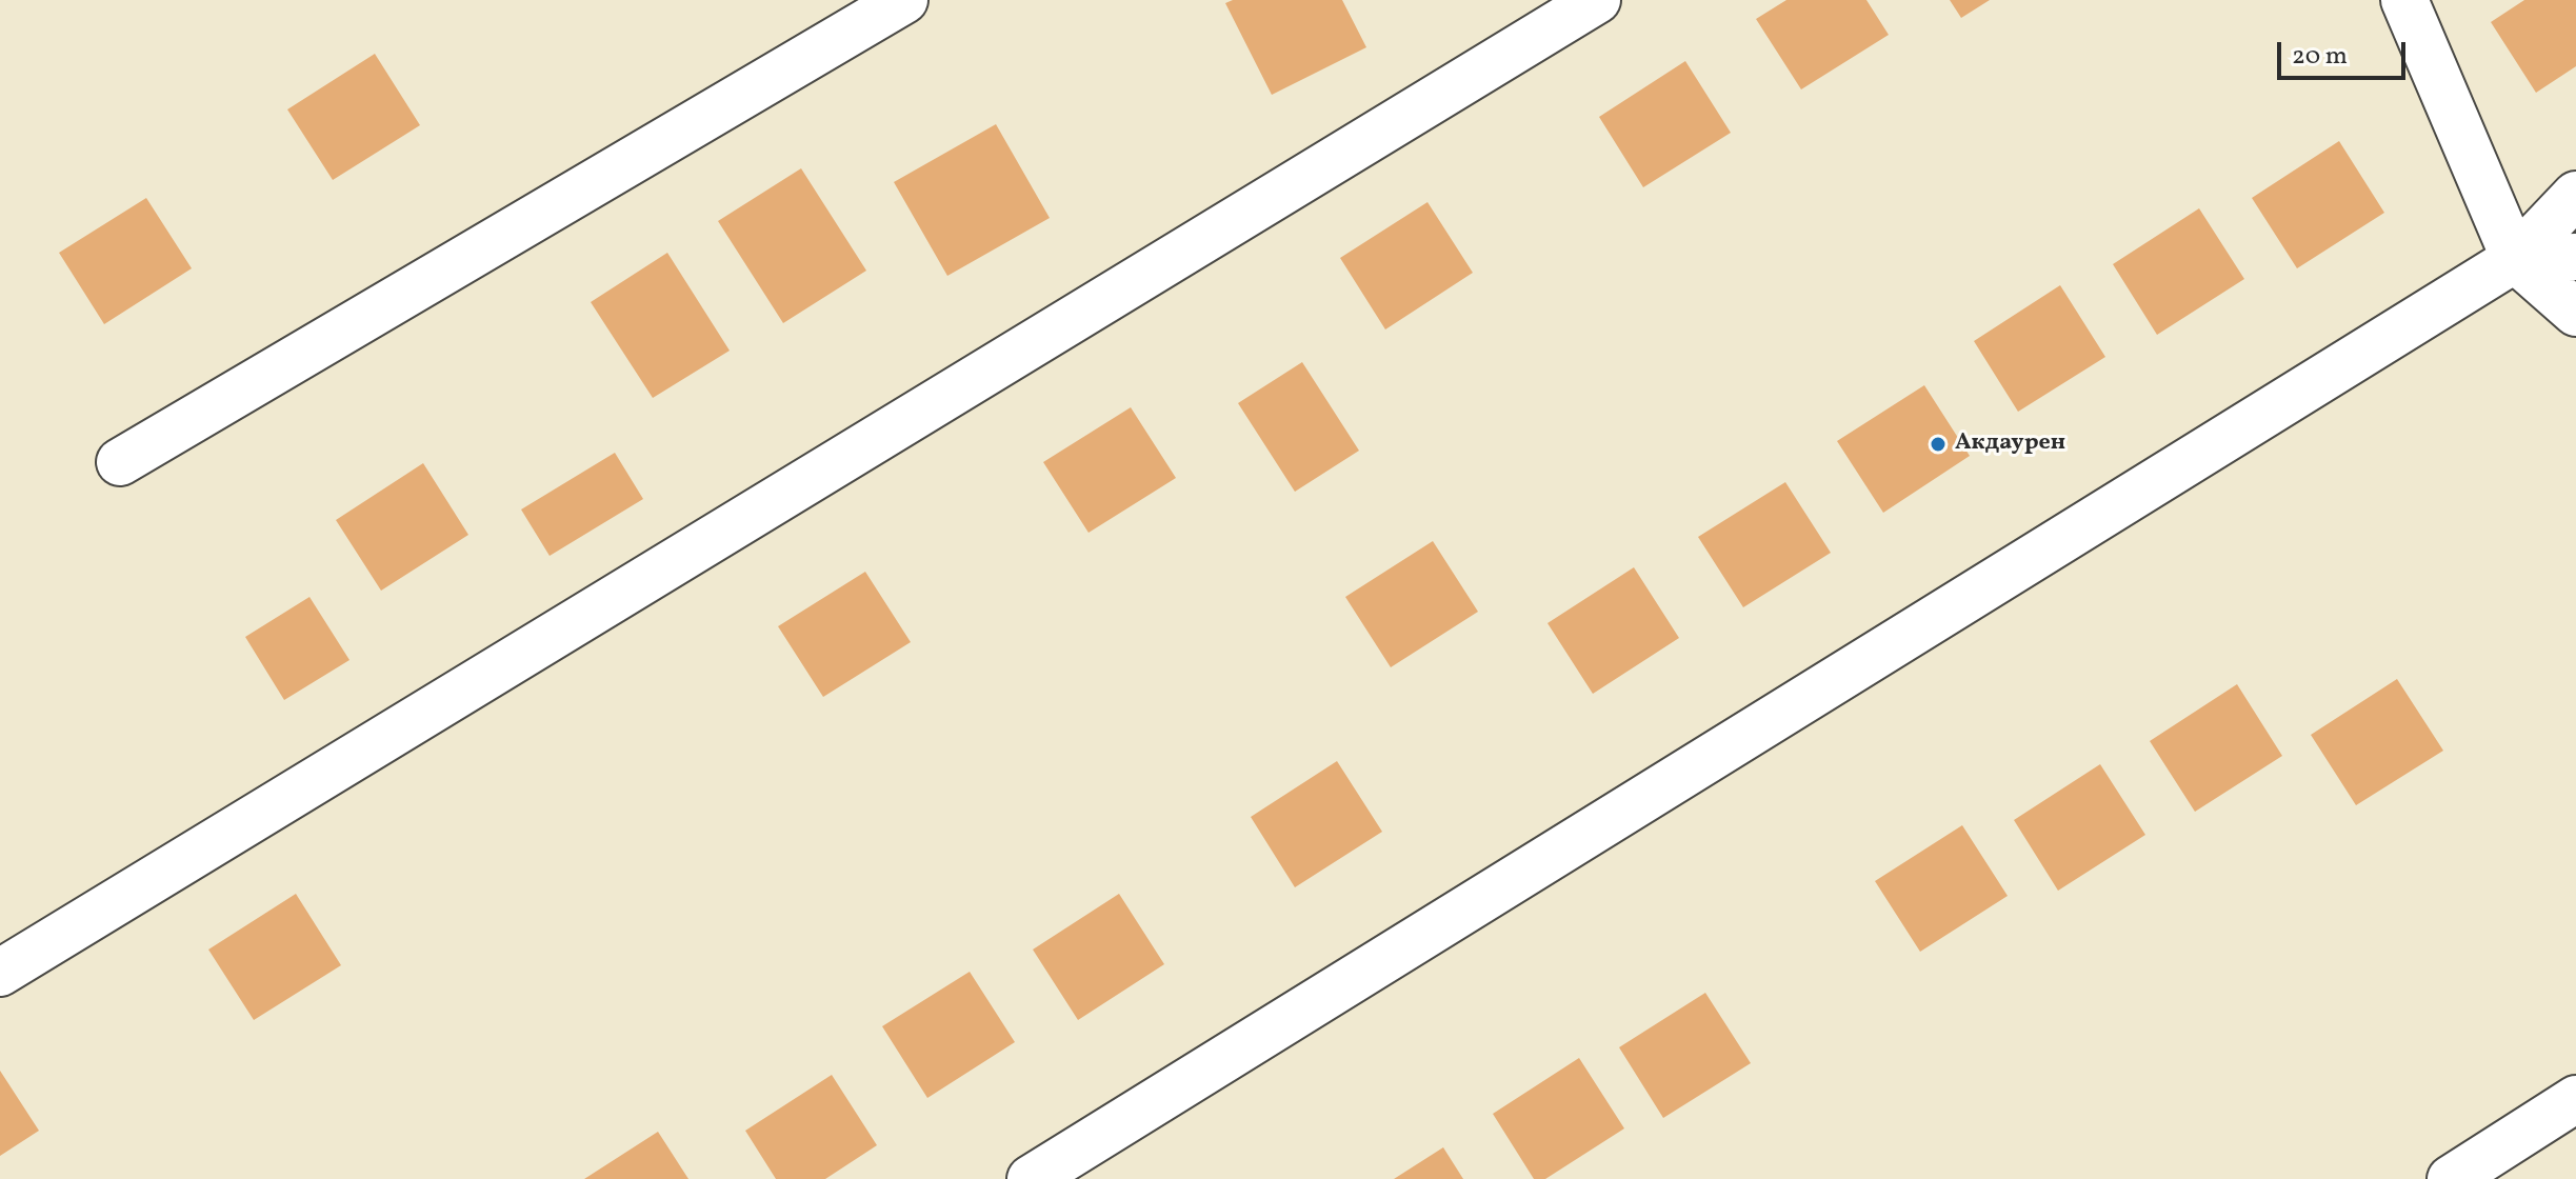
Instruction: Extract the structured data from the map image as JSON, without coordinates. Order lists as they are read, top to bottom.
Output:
{
  "places": ["Акдаурен"],
  "scale_bar": "20 m"
}
